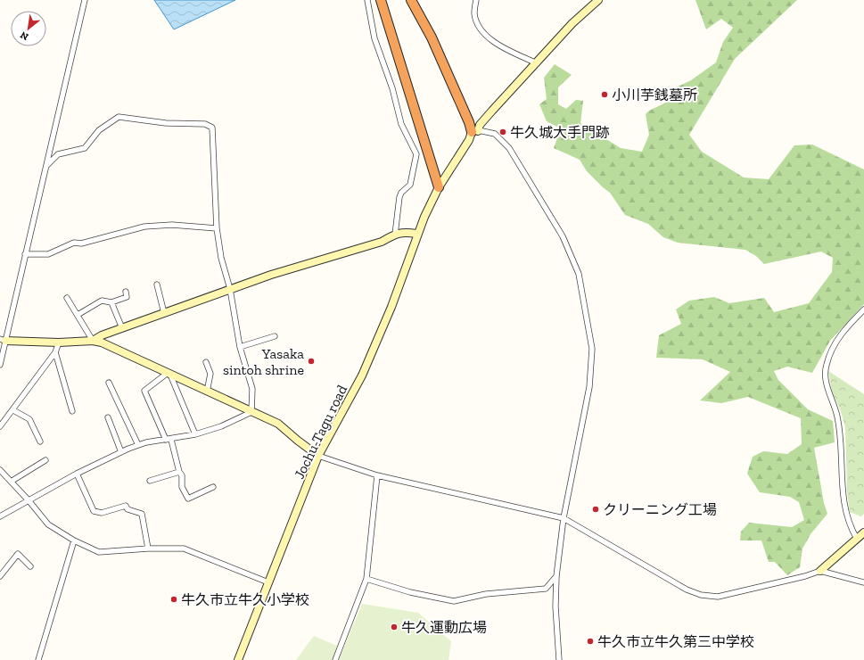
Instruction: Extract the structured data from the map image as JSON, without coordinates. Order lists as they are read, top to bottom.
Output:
{
  "streets": {
    "street": ["Jochu-Tagu road"]
  },
  "places": [
    "小川芋銭墓所",
    "牛久城大手門跡",
    "Yasaka sintoh shrine",
    "クリーニング工場",
    "牛久市立牛久小学校",
    "牛久運動広場",
    "牛久市立牛久第三中学校"
  ],
  "north": "bottom left"
}
